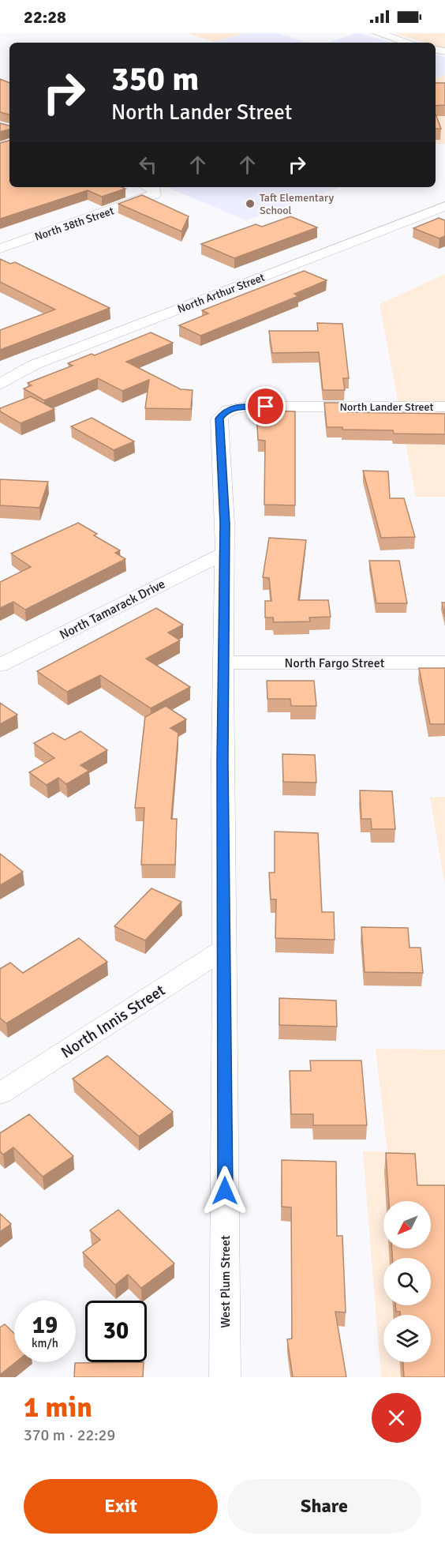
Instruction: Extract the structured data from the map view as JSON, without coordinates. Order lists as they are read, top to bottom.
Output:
{
  "streets": {
    "street": [
      "North 38th Street",
      "North Arthur Street",
      "North Lander Street",
      "North Tamarack Drive",
      "North Fargo Street",
      "North Innis Street",
      "West Plum Street"
    ]
  },
  "crossings": [
    ["North Lander Street", "West Plum Street"],
    ["North Tamarack Drive", "West Plum Street"],
    ["North Fargo Street", "West Plum Street"],
    ["North Innis Street", "West Plum Street"]
  ],
  "places": ["Taft Elementary School"],
  "north": "bottom left",
  "page": {
    "status": "22:28",
    "turn": ["350 m", "North Lander Street"],
    "speed": "19 km/h",
    "limit": "30",
    "heading": ["1 min", "370 m · 22:29"],
    "buttons": ["Exit", "Share"]
  }
}
